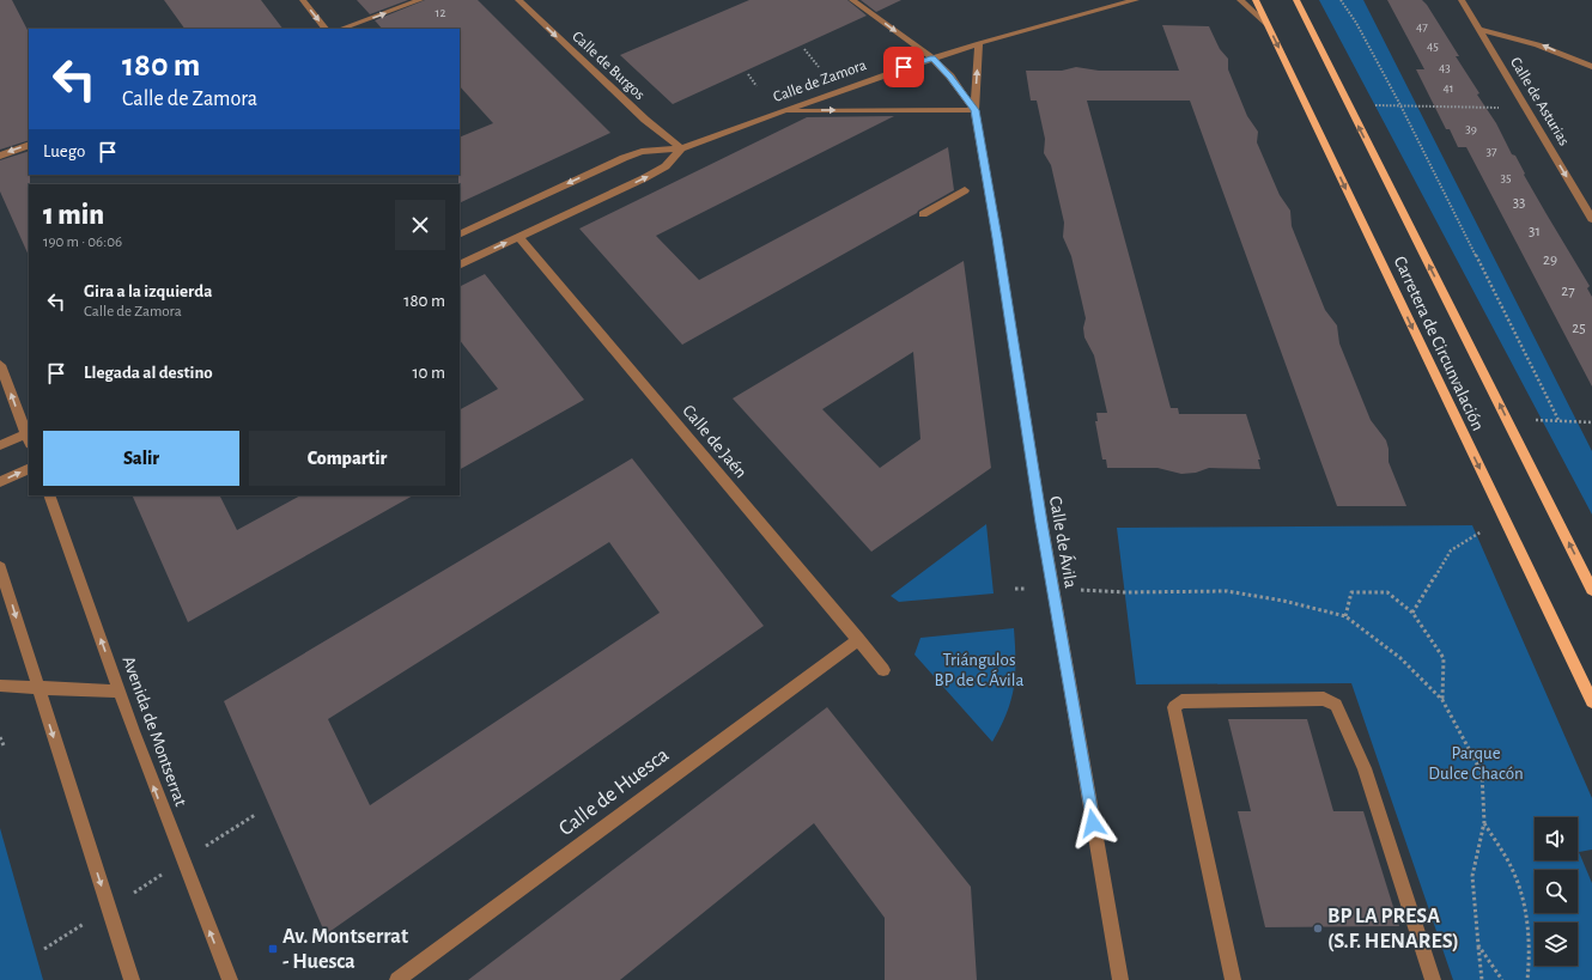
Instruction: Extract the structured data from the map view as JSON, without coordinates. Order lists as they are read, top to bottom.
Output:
{
  "streets": {
    "main road": ["Carretera de Circunvalación"],
    "street": [
      "Calle de Burgos",
      "Calle de Zamora",
      "Calle de Asturias",
      "Calle de Jaén",
      "Calle de Ávila",
      "Avenida de Montserrat",
      "Calle de Huesca"
    ]
  },
  "crossings": [
    ["Calle de Burgos", "Calle de Zamora"],
    ["Calle de Zamora", "Calle de Ávila"],
    ["Calle de Jaén", "Calle de Huesca"]
  ],
  "one_way": ["Calle de Burgos", "Calle de Asturias"],
  "parks": ["Triángulos BP de C Ávila", "Parque Dulce Chacón"],
  "places": {
    "other": ["BP LA PRESA (S.F. HENARES)"],
    "transit": ["Av. Montserrat - Huesca"]
  },
  "house_numbers": [
    "12",
    "47",
    "45",
    "43",
    "41",
    "39",
    "37",
    "35",
    "33",
    "31",
    "29",
    "27",
    "25"
  ],
  "page": {
    "turn": ["180 m", "Calle de Zamora"],
    "then": "Luego",
    "heading": ["1 min", "190 m · 06:06"],
    "list": [
      {
        "name": "Gira a la izquierda",
        "note": "Calle de Zamora",
        "value": "180 m"
      },
      {
        "name": "Llegada al destino",
        "value": "10 m"
      }
    ],
    "buttons": ["Salir", "Compartir"]
  }
}
